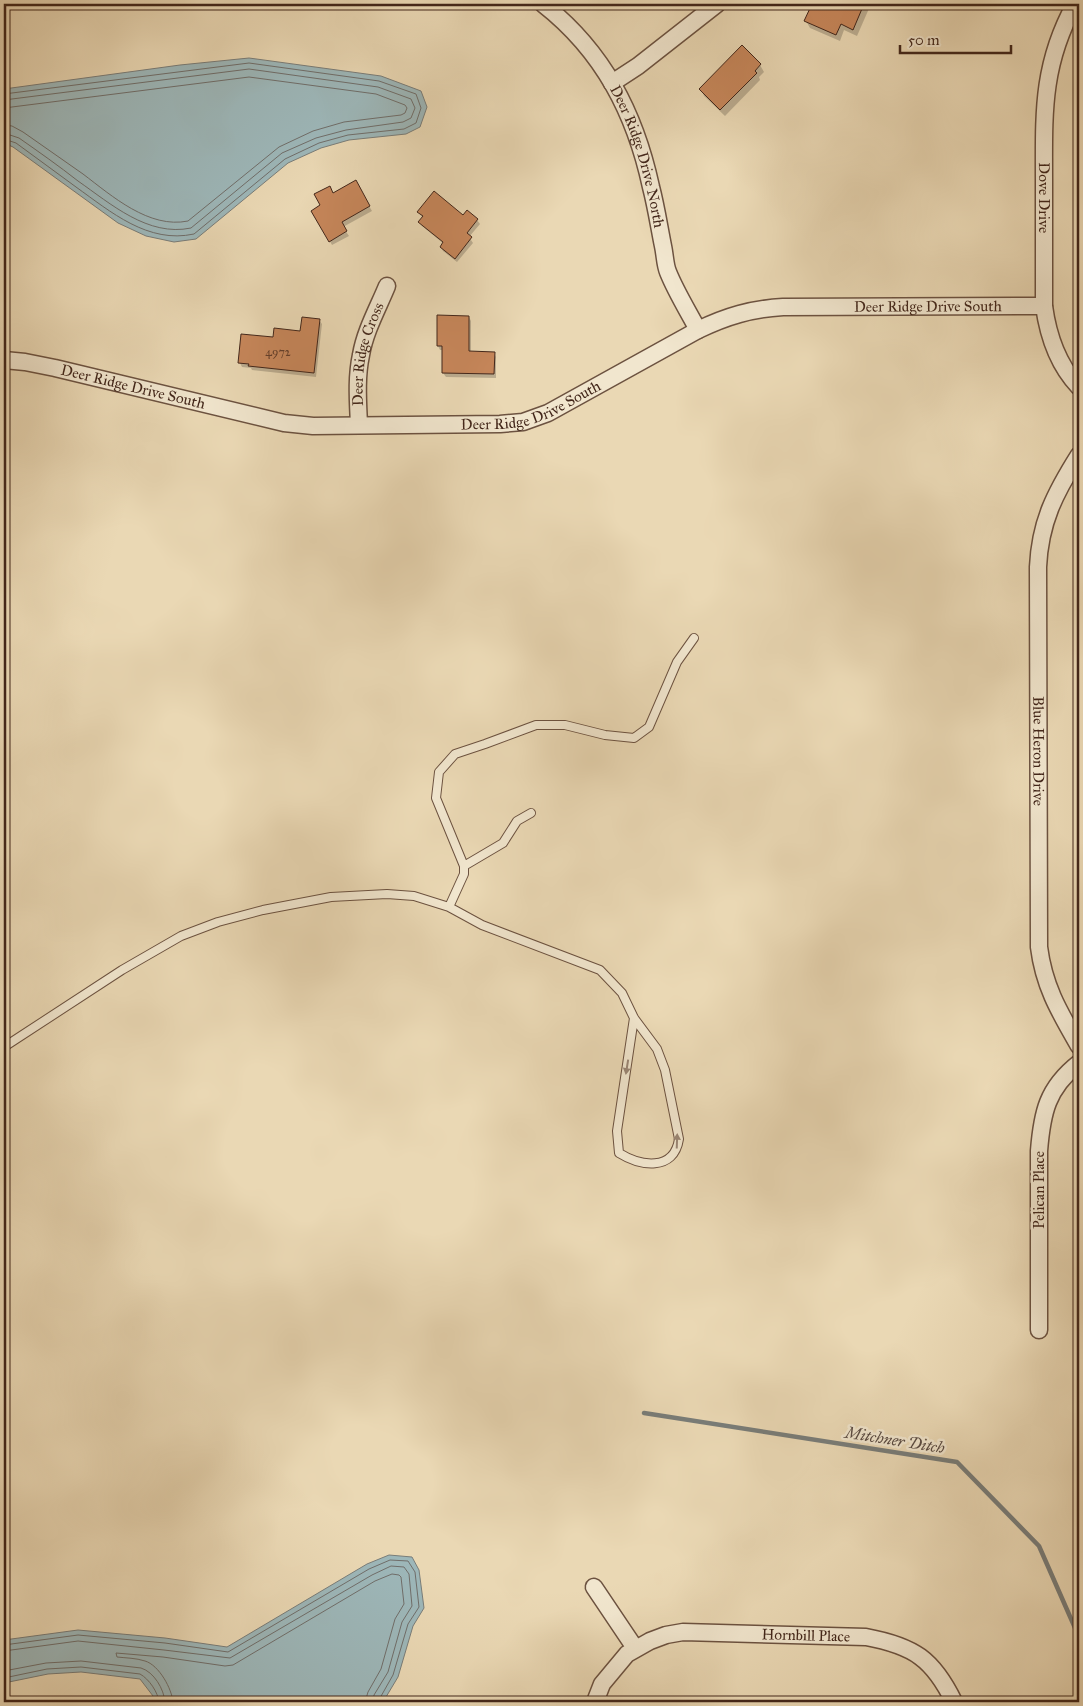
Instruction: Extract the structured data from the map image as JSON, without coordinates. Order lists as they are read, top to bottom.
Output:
{
  "streets": {
    "street": [
      "Deer Ridge Drive North",
      "Dove Drive",
      "Deer Ridge Drive South",
      "Deer Ridge Cross",
      "Blue Heron Drive",
      "Pelican Place",
      "Hornbill Place"
    ]
  },
  "crossings": [
    ["Deer Ridge Drive North", "Deer Ridge Drive South"],
    ["Dove Drive", "Deer Ridge Drive South"],
    ["Deer Ridge Drive South", "Deer Ridge Cross"]
  ],
  "water": ["Mitchner Ditch"],
  "house_numbers": ["4972"],
  "scale_bar": "50 m"
}
